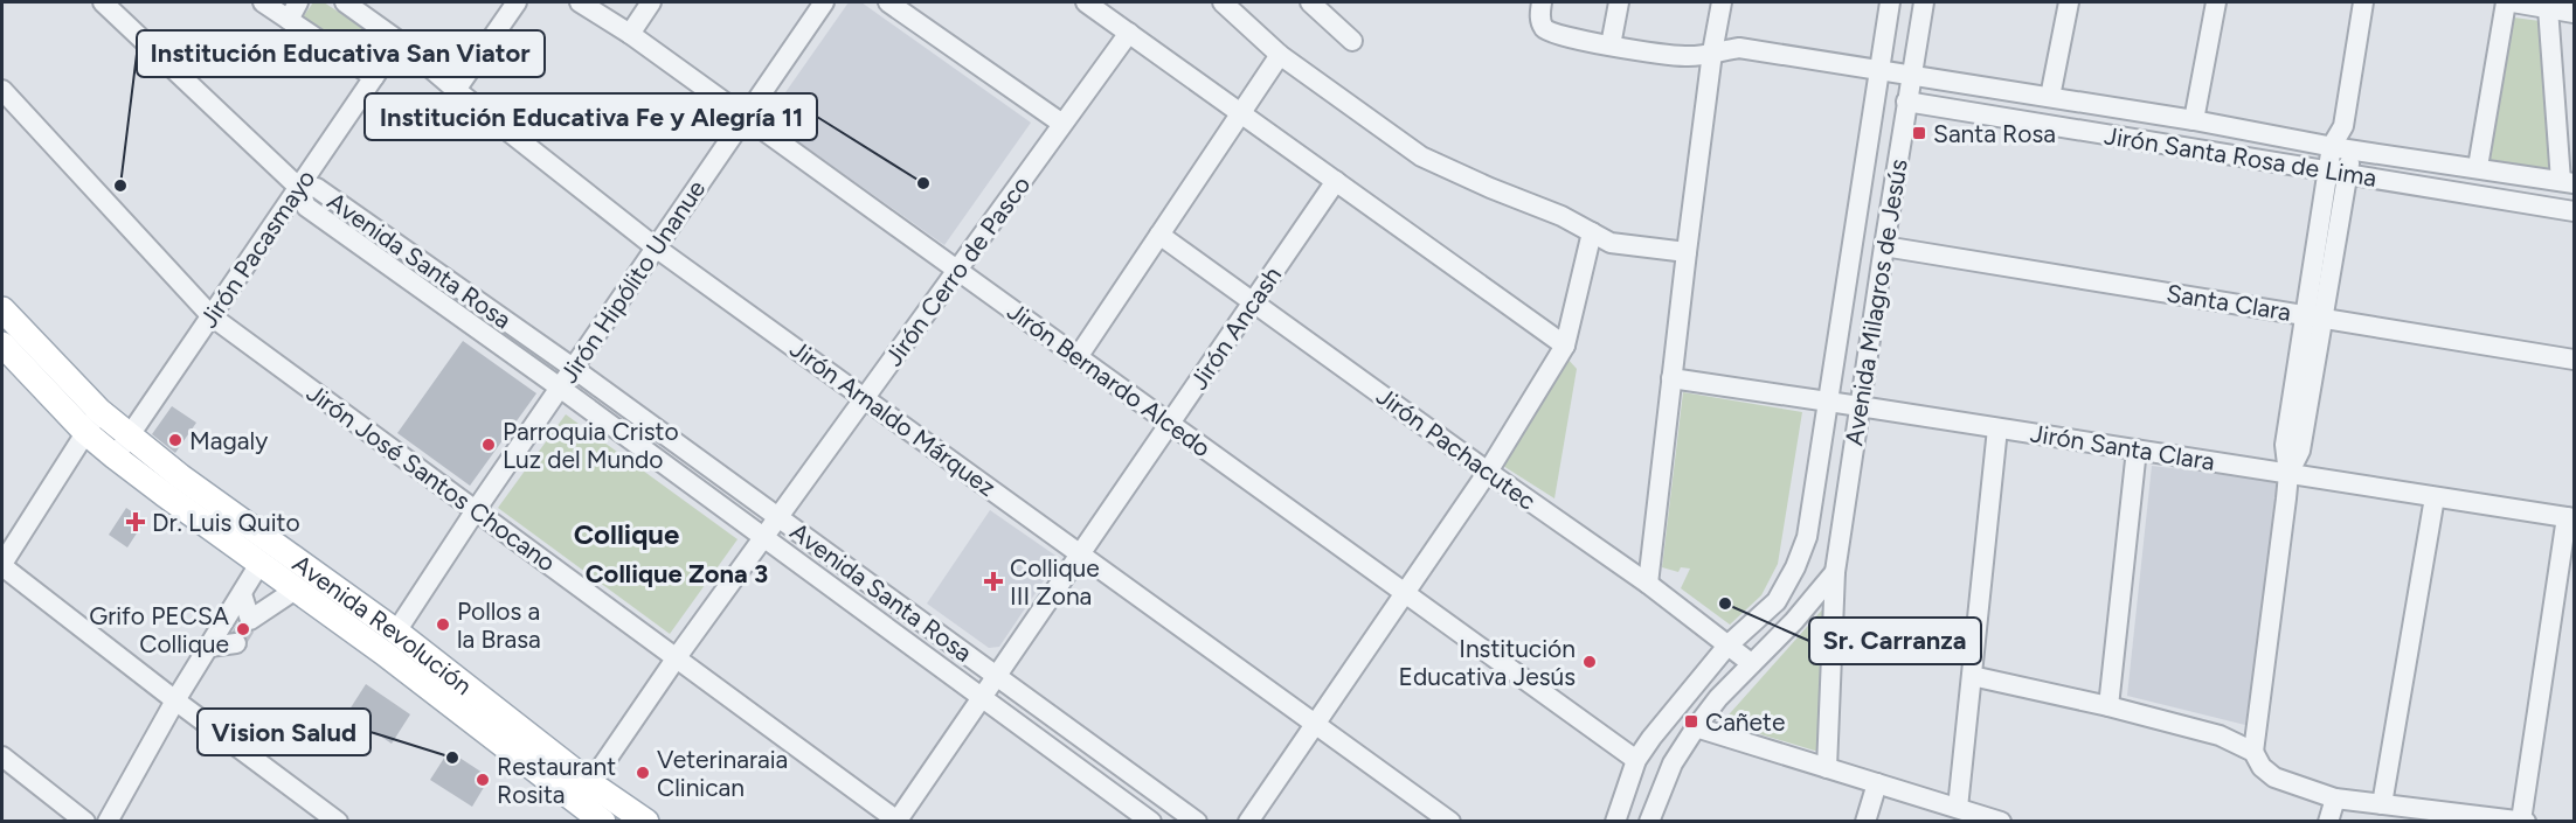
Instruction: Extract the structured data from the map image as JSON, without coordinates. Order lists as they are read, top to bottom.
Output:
{
  "streets": {
    "main road": ["Avenida Revolución"],
    "street": [
      "Jirón Santa Rosa de Lima",
      "Jirón Pacasmayo",
      "Avenida Santa Rosa",
      "Jirón Cerro de Pasco",
      "Jirón Hipólito Unanue",
      "Avenida Milagros de Jesús",
      "Santa Clara",
      "Jirón Ancash",
      "Jirón Bernardo Alcedo",
      "Jirón Arnaldo Márquez",
      "Jirón Santa Clara",
      "Jirón Pachacutec",
      "Jirón José Santos Chocano"
    ]
  },
  "crossings": [
    ["Jirón Santa Rosa de Lima", "Avenida Milagros de Jesús"],
    ["Jirón Pacasmayo", "Avenida Santa Rosa"],
    ["Jirón Pacasmayo", "Jirón Arnaldo Márquez"],
    ["Jirón Pacasmayo", "Jirón José Santos Chocano"],
    ["Jirón Pacasmayo", "Avenida Revolución"],
    ["Avenida Santa Rosa", "Jirón Cerro de Pasco"],
    ["Avenida Santa Rosa", "Jirón Hipólito Unanue"],
    ["Avenida Santa Rosa", "Jirón Ancash"],
    ["Jirón Cerro de Pasco", "Jirón Bernardo Alcedo"],
    ["Jirón Cerro de Pasco", "Jirón Arnaldo Márquez"],
    ["Jirón Cerro de Pasco", "Jirón José Santos Chocano"],
    ["Jirón Cerro de Pasco", "Avenida Revolución"],
    ["Jirón Hipólito Unanue", "Jirón Bernardo Alcedo"],
    ["Jirón Hipólito Unanue", "Jirón Arnaldo Márquez"],
    ["Jirón Hipólito Unanue", "Jirón José Santos Chocano"],
    ["Jirón Hipólito Unanue", "Avenida Revolución"],
    ["Avenida Milagros de Jesús", "Santa Clara"],
    ["Avenida Milagros de Jesús", "Jirón Bernardo Alcedo"],
    ["Avenida Milagros de Jesús", "Jirón Santa Clara"],
    ["Avenida Milagros de Jesús", "Jirón Pachacutec"],
    ["Jirón Ancash", "Jirón Bernardo Alcedo"],
    ["Jirón Ancash", "Jirón Arnaldo Márquez"],
    ["Jirón Ancash", "Jirón Pachacutec"],
    ["Jirón Ancash", "Jirón José Santos Chocano"]
  ],
  "districts": ["Collique", "Collique Zona 3"],
  "places": {
    "transit": ["Santa Rosa", "Cañete"],
    "other": [
      "Institución Educativa Fe y Alegría 11",
      "Institución Educativa San Viator",
      "Magaly",
      "Parroquia Cristo Luz del Mundo",
      "Sr. Carranza",
      "Pollos a la Brasa",
      "Grifo PECSA Collique",
      "Institución Educativa Jesús",
      "Vision Salud",
      "Veterinaraia Clinican",
      "Restaurant Rosita"
    ],
    "health": ["Dr. Luis Quito", "Collique III Zona"]
  }
}
